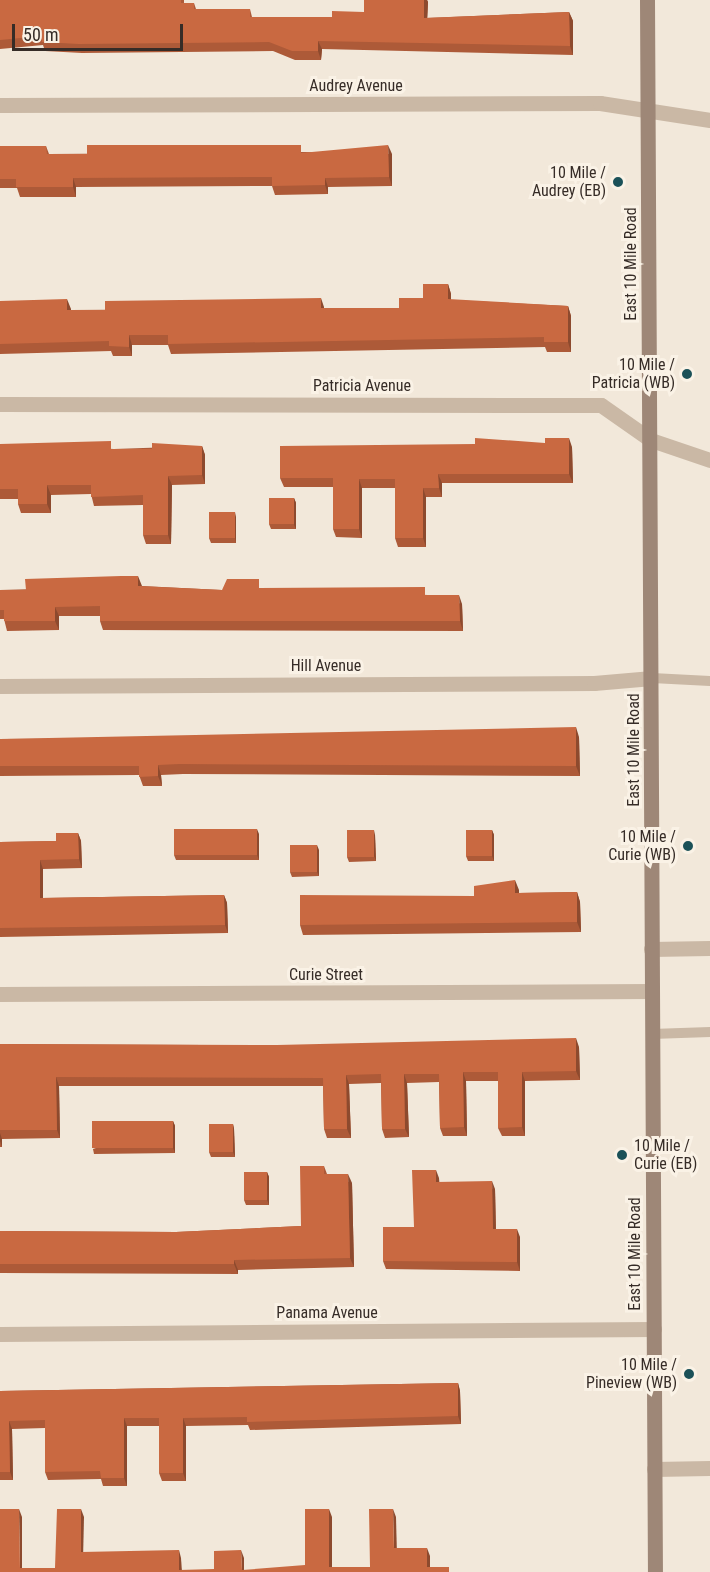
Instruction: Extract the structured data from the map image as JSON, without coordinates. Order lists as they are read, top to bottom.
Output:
{
  "streets": {
    "main road": ["East 10 Mile Road"],
    "street": [
      "Audrey Avenue",
      "Patricia Avenue",
      "Hill Avenue",
      "Curie Street",
      "Panama Avenue"
    ]
  },
  "crossings": [
    ["Audrey Avenue", "East 10 Mile Road"],
    ["East 10 Mile Road", "Patricia Avenue"],
    ["East 10 Mile Road", "Hill Avenue"],
    ["East 10 Mile Road", "Curie Street"],
    ["East 10 Mile Road", "Panama Avenue"]
  ],
  "places": [
    "10 Mile / Audrey (EB)",
    "10 Mile / Patricia (WB)",
    "10 Mile / Curie (WB)",
    "10 Mile / Curie (EB)",
    "10 Mile / Pineview (WB)"
  ],
  "scale_bar": "50 m"
}
